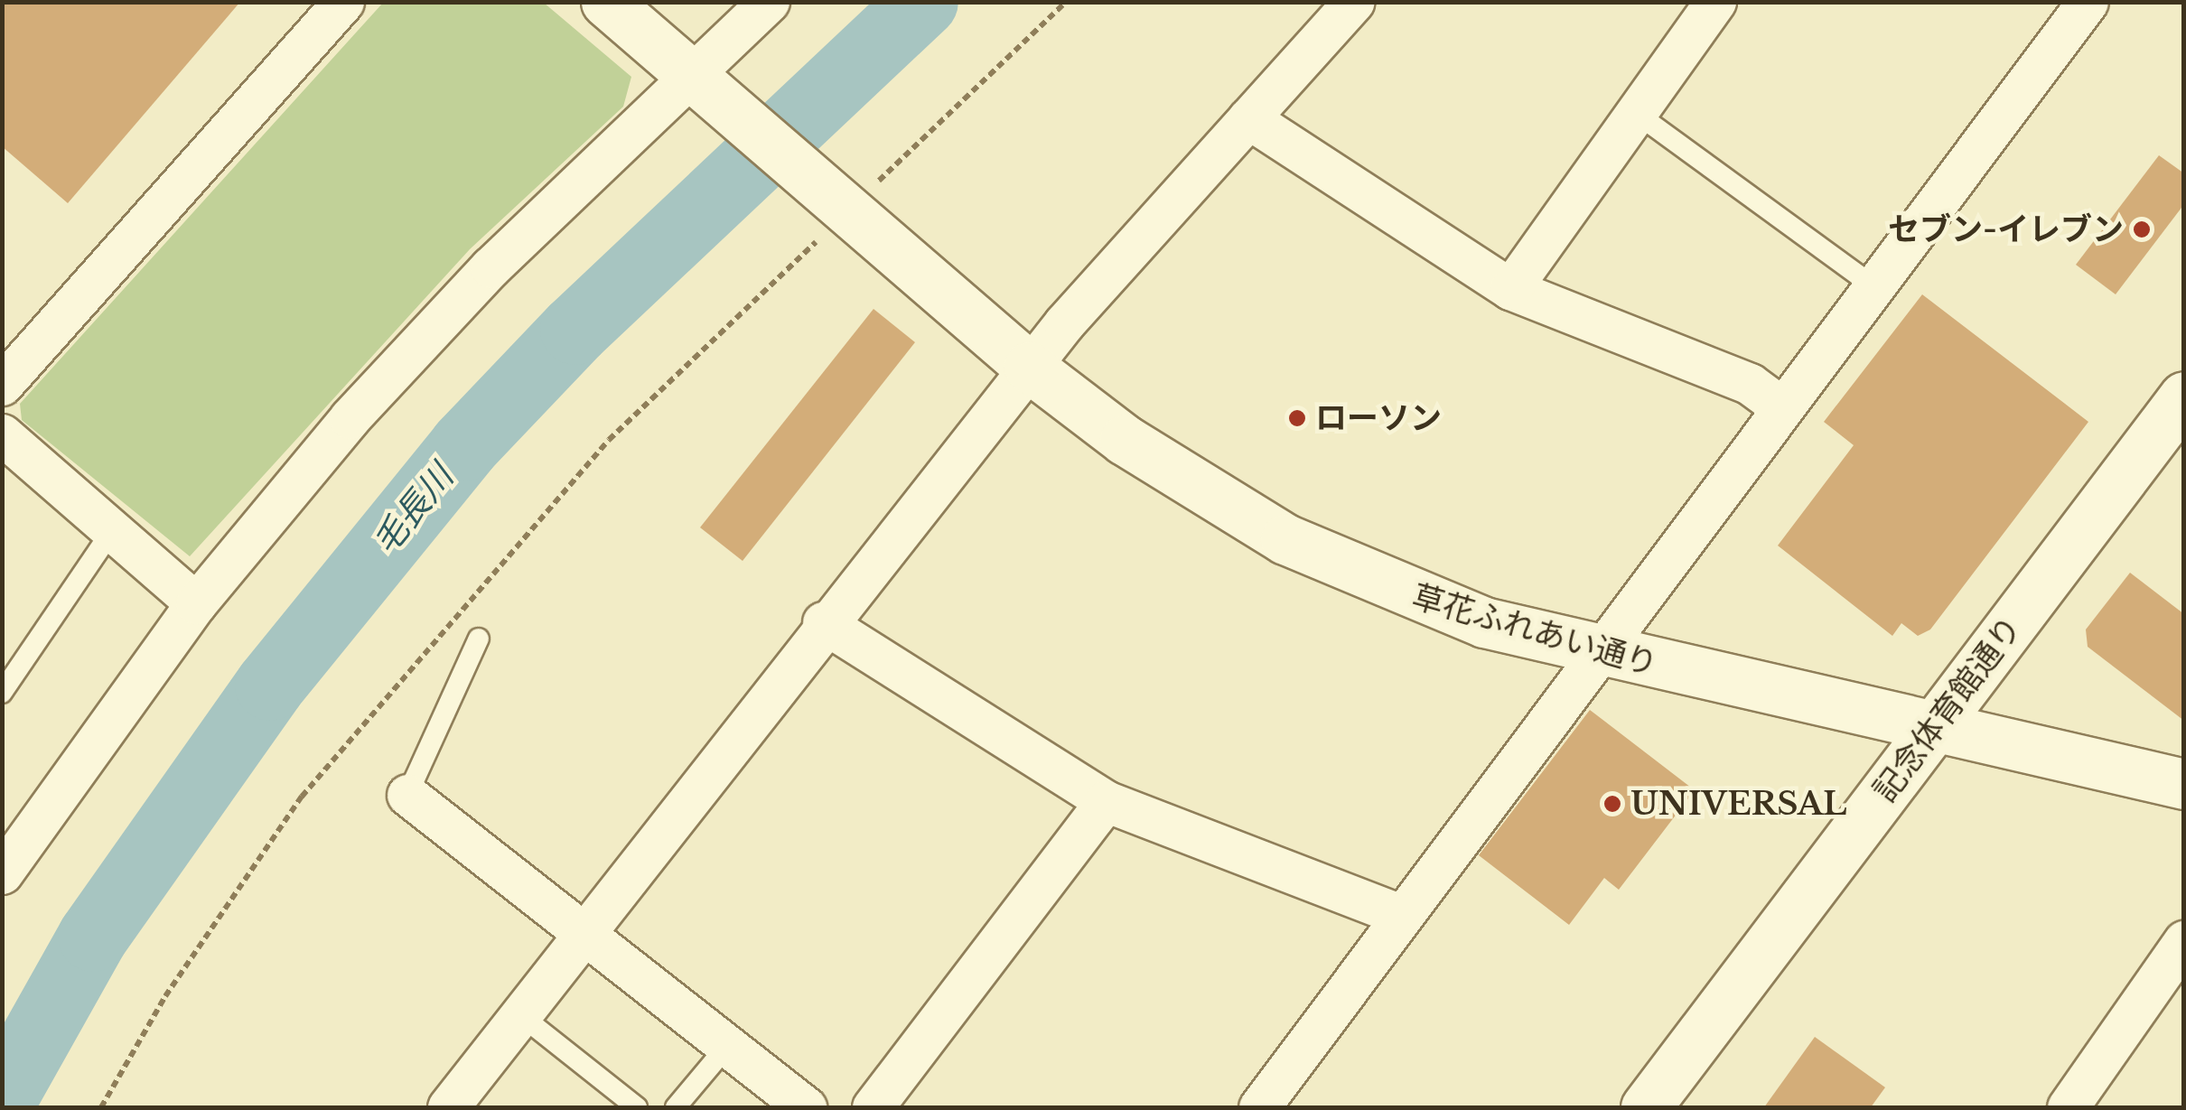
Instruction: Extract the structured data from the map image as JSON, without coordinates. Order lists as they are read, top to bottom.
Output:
{
  "streets": {
    "street": ["草花ふれあい通り", "記念体育館通り"]
  },
  "crossings": [
    ["草花ふれあい通り", "記念体育館通り"]
  ],
  "water": ["毛長川"],
  "places": ["セブン-イレブン", "ローソン", "UNIVERSAL"]
}
